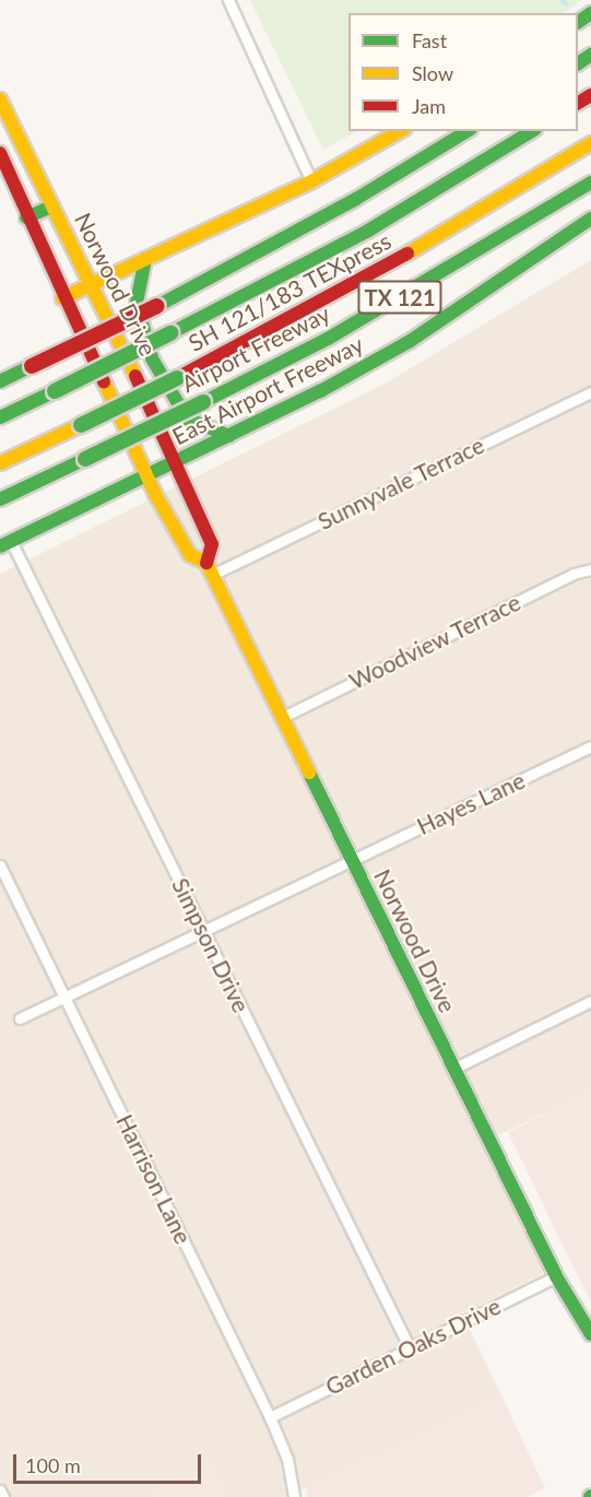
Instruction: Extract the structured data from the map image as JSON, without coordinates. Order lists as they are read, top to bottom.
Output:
{
  "streets": {
    "main road": [
      "Norwood Drive",
      "SH 121/183 TEXpress",
      "TX 121",
      "Airport Freeway",
      "East Airport Freeway"
    ],
    "street": [
      "Sunnyvale Terrace",
      "Woodview Terrace",
      "Hayes Lane",
      "Simpson Drive",
      "Harrison Lane",
      "Garden Oaks Drive"
    ]
  },
  "crossings": [
    ["Norwood Drive", "East Airport Freeway"],
    ["Norwood Drive", "Sunnyvale Terrace"],
    ["Norwood Drive", "Woodview Terrace"],
    ["Norwood Drive", "Hayes Lane"],
    ["Norwood Drive", "Garden Oaks Drive"],
    ["Hayes Lane", "Simpson Drive"],
    ["Hayes Lane", "Harrison Lane"],
    ["Simpson Drive", "Garden Oaks Drive"],
    ["Harrison Lane", "Garden Oaks Drive"]
  ],
  "legend": ["Fast", "Slow", "Jam"],
  "scale_bar": "100 m"
}
